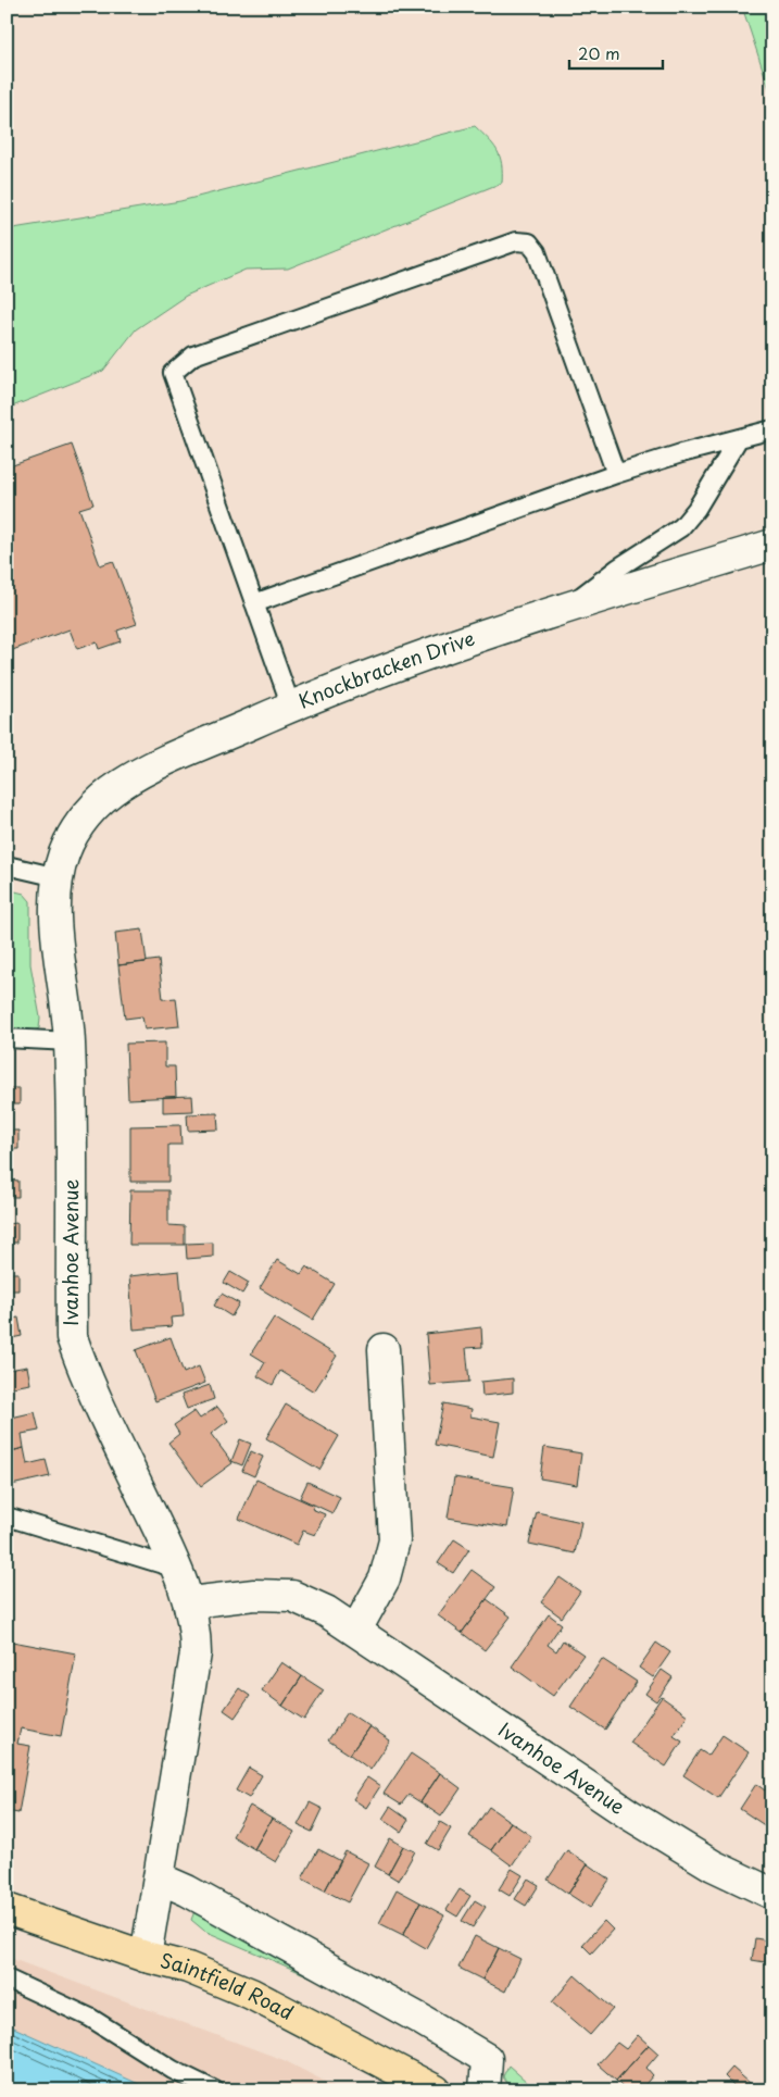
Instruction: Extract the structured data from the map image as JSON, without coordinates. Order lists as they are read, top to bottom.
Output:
{
  "streets": {
    "highway": ["Saintfield Road"],
    "street": ["Knockbracken Drive", "Ivanhoe Avenue"]
  },
  "crossings": [
    ["Knockbracken Drive", "Ivanhoe Avenue"],
    ["Ivanhoe Avenue", "Saintfield Road"]
  ],
  "scale_bar": "20 m"
}
